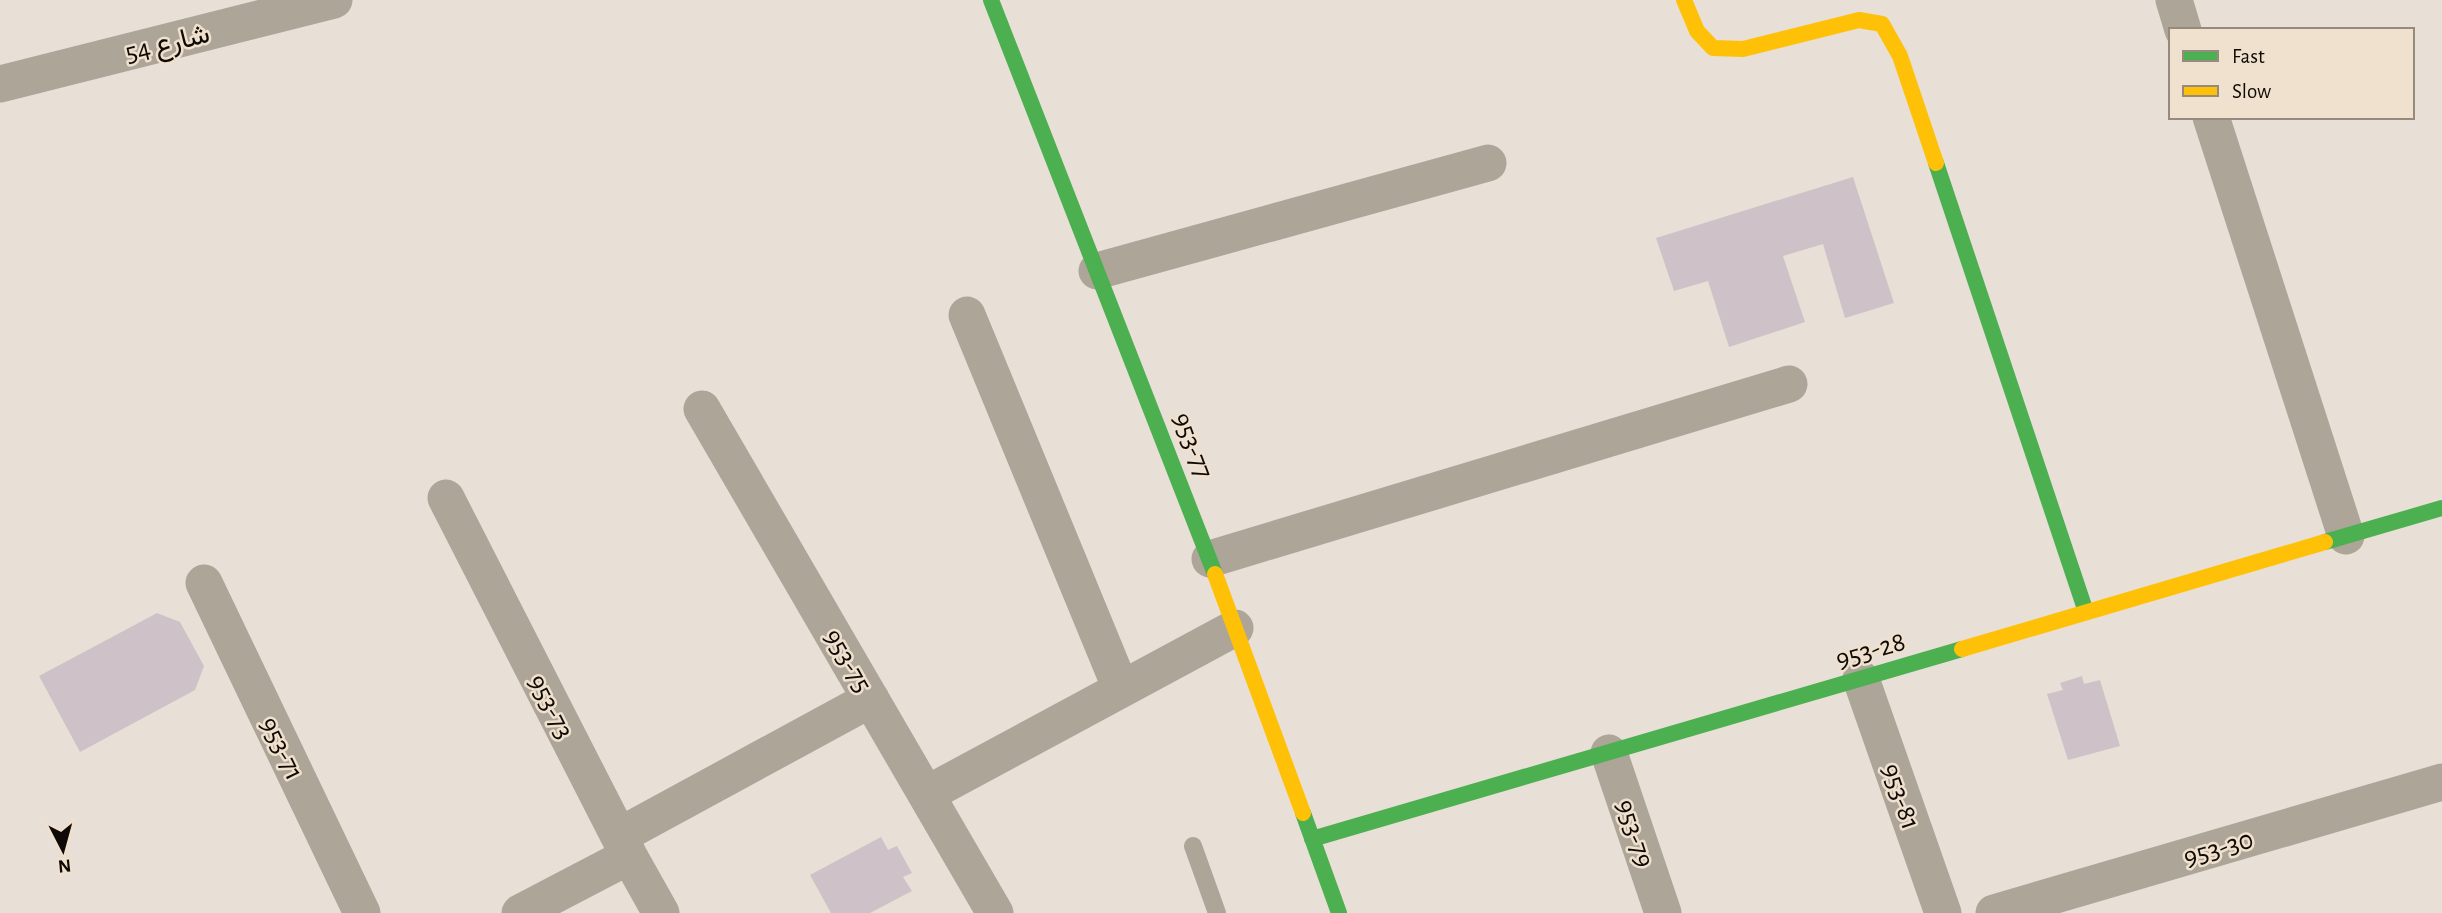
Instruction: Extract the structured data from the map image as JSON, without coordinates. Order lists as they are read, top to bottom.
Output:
{
  "streets": {
    "street": [
      "شارع 54",
      "953-77",
      "953-28",
      "953-75",
      "953-73",
      "953-71",
      "953-81",
      "953-79",
      "953-30"
    ]
  },
  "crossings": [
    ["953-77", "953-28"],
    ["953-28", "953-81"],
    ["953-28", "953-79"]
  ],
  "legend": ["Fast", "Slow"],
  "north": "bottom"
}
